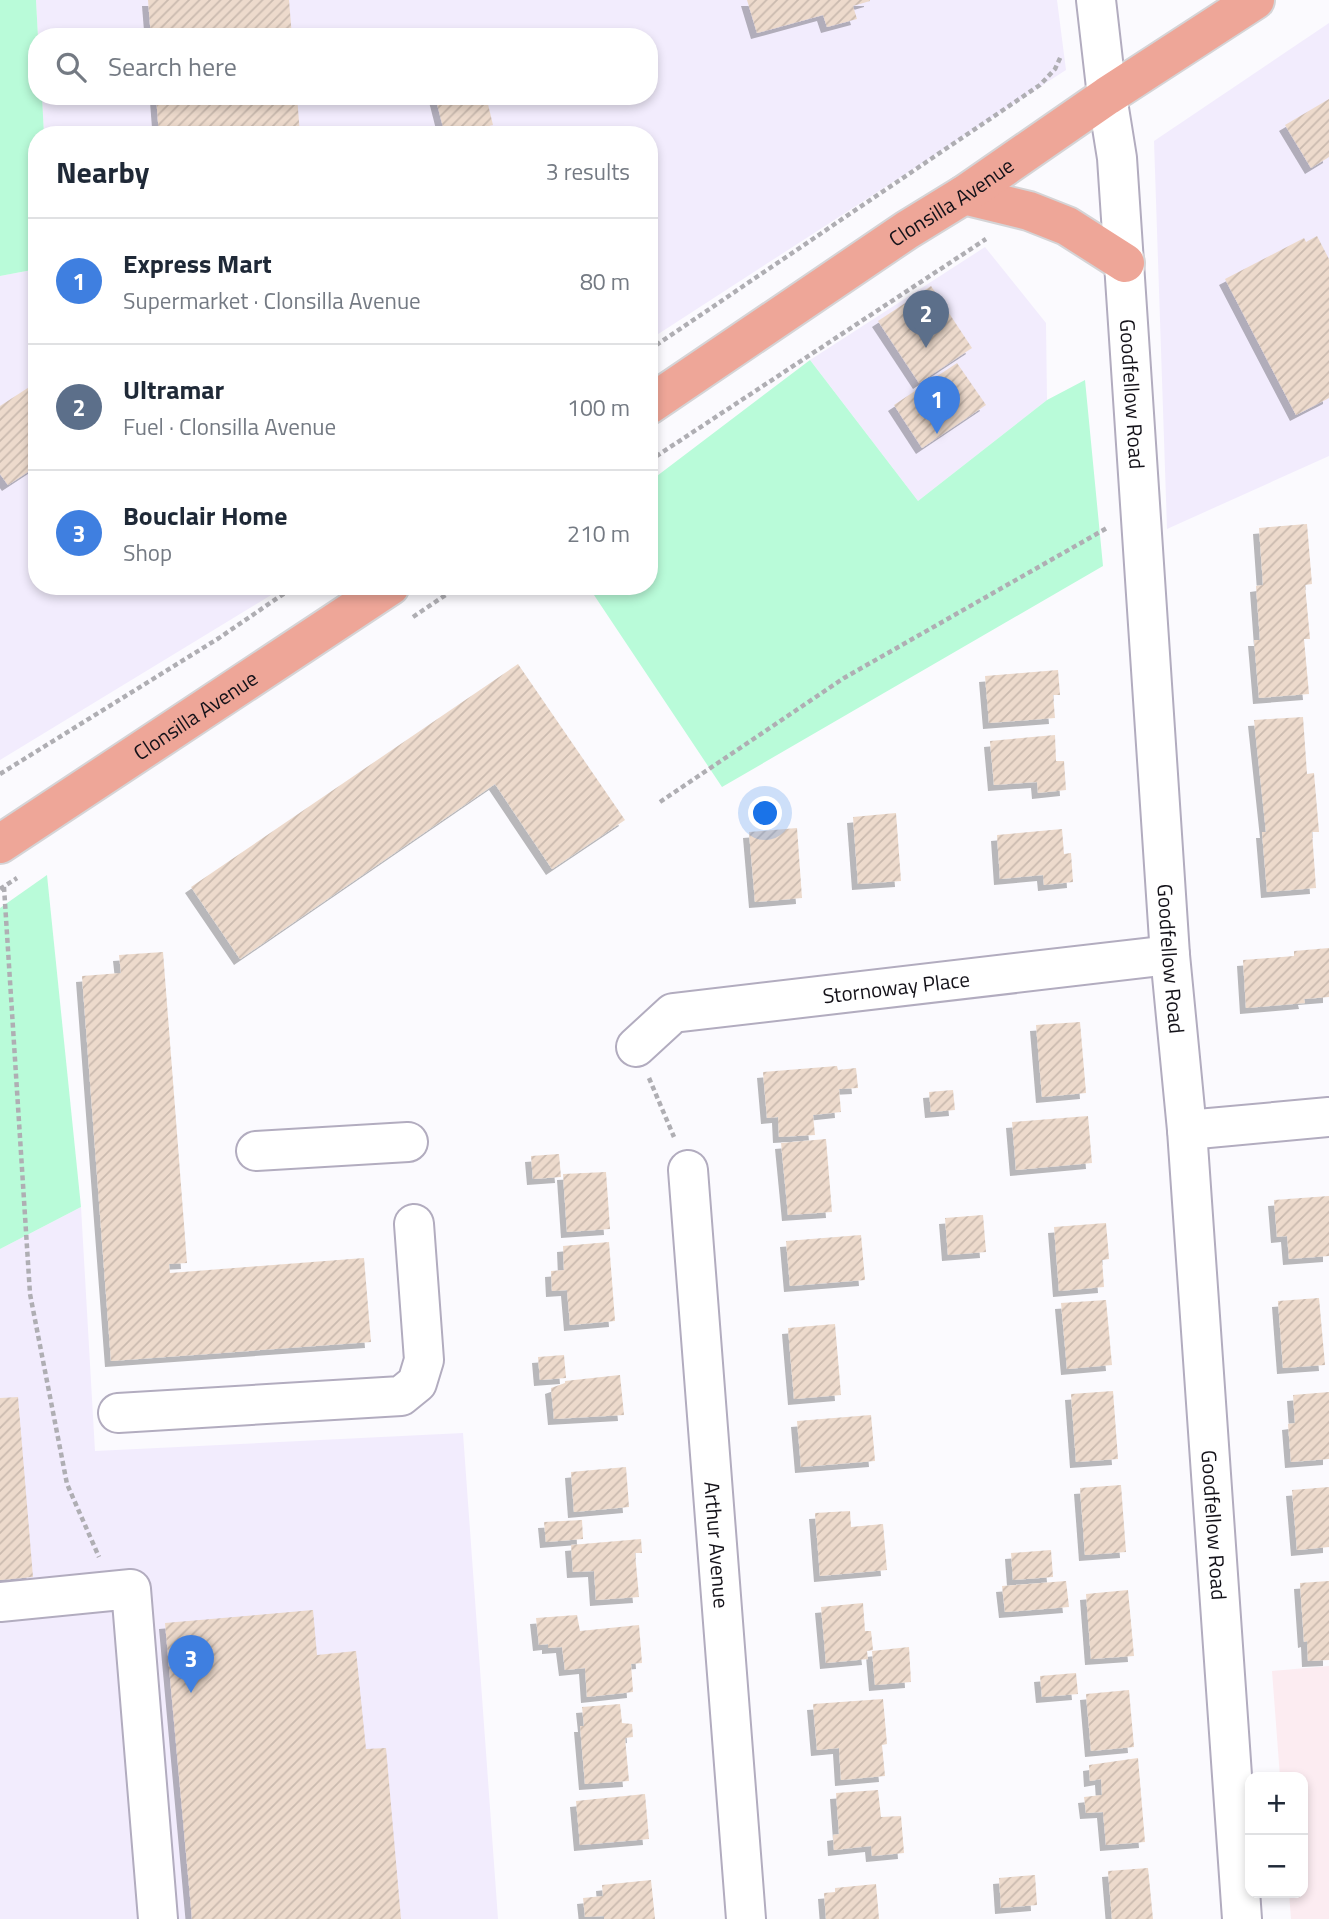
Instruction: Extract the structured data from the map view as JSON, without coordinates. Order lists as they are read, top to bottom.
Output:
{
  "streets": {
    "main road": ["Clonsilla Avenue"],
    "street": ["Goodfellow Road", "Stornoway Place", "Arthur Avenue"]
  },
  "crossings": [
    ["Clonsilla Avenue", "Goodfellow Road"],
    ["Goodfellow Road", "Stornoway Place"]
  ],
  "page": {
    "search": "Search here",
    "heading": ["Nearby", "3 results"],
    "list": [
      {
        "mark": "1",
        "name": "Express Mart",
        "note": "Supermarket · Clonsilla Avenue",
        "value": "80 m"
      },
      {
        "mark": "2",
        "name": "Ultramar",
        "note": "Fuel · Clonsilla Avenue",
        "value": "100 m"
      },
      {
        "mark": "3",
        "name": "Bouclair Home",
        "note": "Shop",
        "value": "210 m"
      }
    ],
    "pins": ["2", "1", "3"],
    "map_buttons": ["+", "−"]
  }
}
